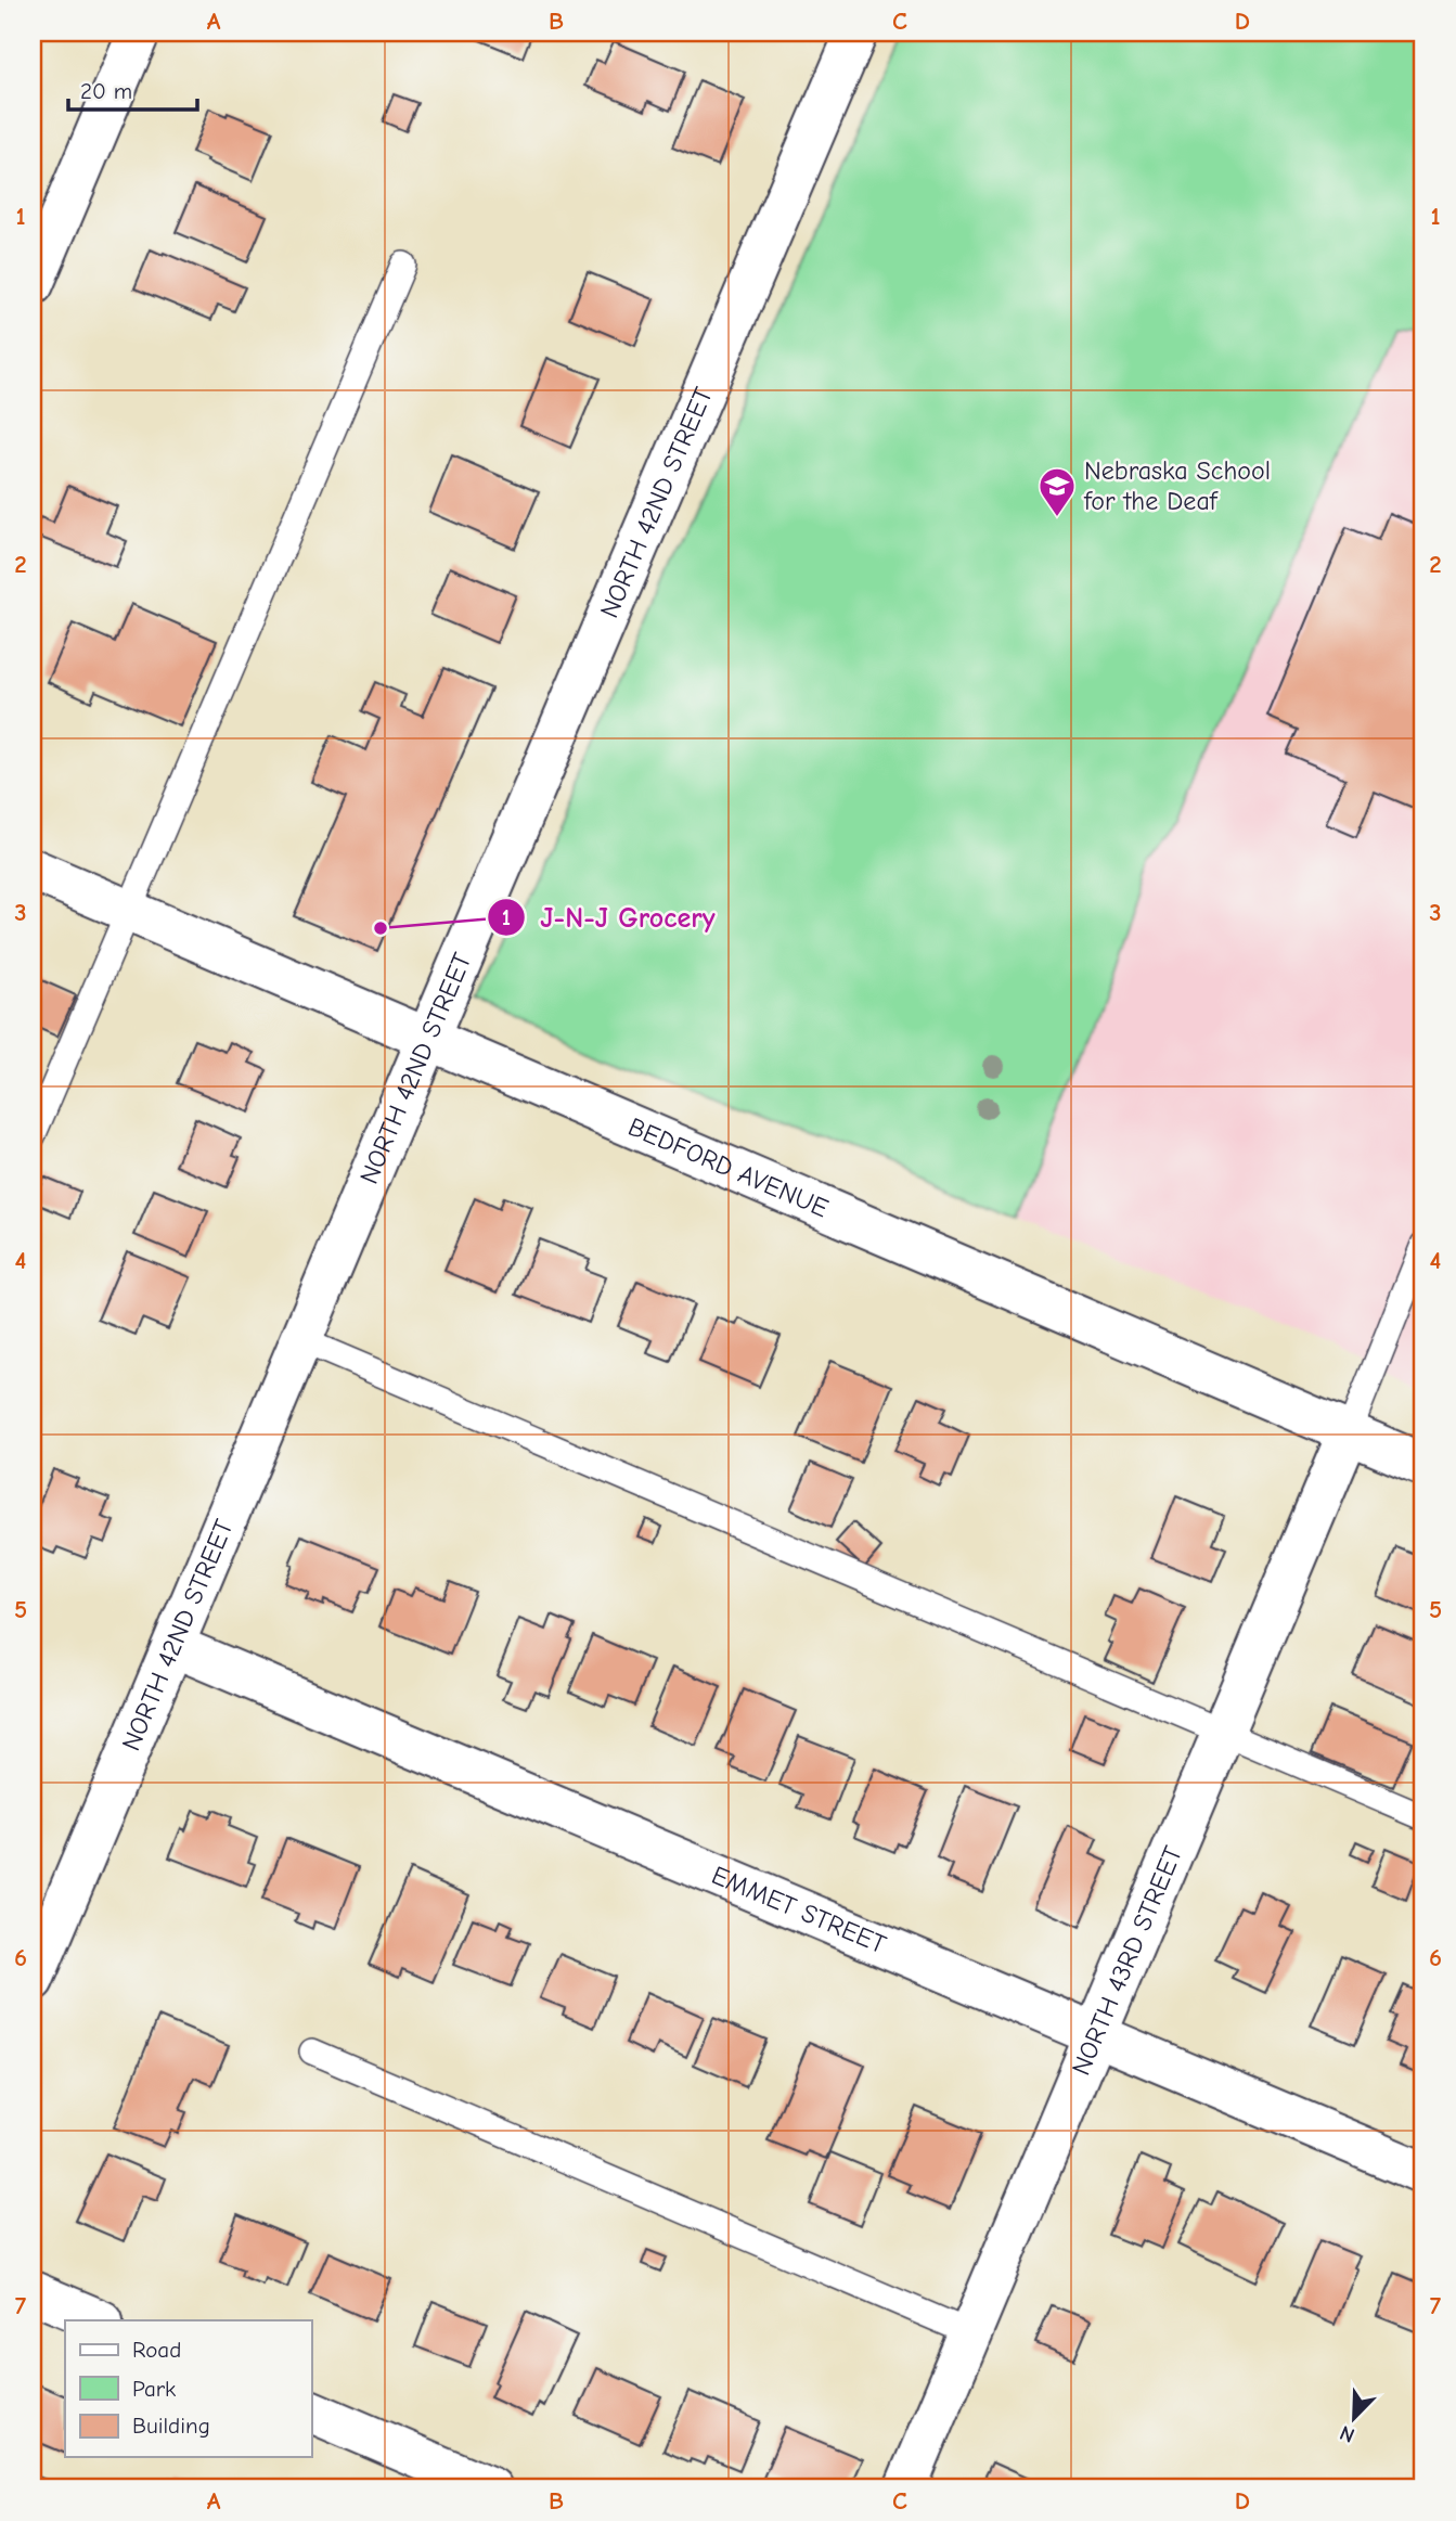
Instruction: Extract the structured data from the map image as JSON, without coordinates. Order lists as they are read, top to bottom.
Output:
{
  "streets": {
    "street": [
      "NORTH 42ND STREET",
      "BEDFORD AVENUE",
      "EMMET STREET",
      "NORTH 43RD STREET"
    ]
  },
  "crossings": [
    ["NORTH 42ND STREET", "BEDFORD AVENUE"],
    ["NORTH 42ND STREET", "EMMET STREET"],
    ["BEDFORD AVENUE", "NORTH 43RD STREET"],
    ["EMMET STREET", "NORTH 43RD STREET"]
  ],
  "places": {
    "school or university": ["Nebraska School for the Deaf"],
    "other": ["J-N-J Grocery"]
  },
  "legend": ["Road", "Park", "Building"],
  "scale_bar": "20 m",
  "north": "bottom left",
  "grid": {
    "columns": [
      "A",
      "B",
      "C",
      "D"
    ],
    "rows": [
      "1",
      "2",
      "3",
      "4",
      "5",
      "6",
      "7"
    ]
  }
}
